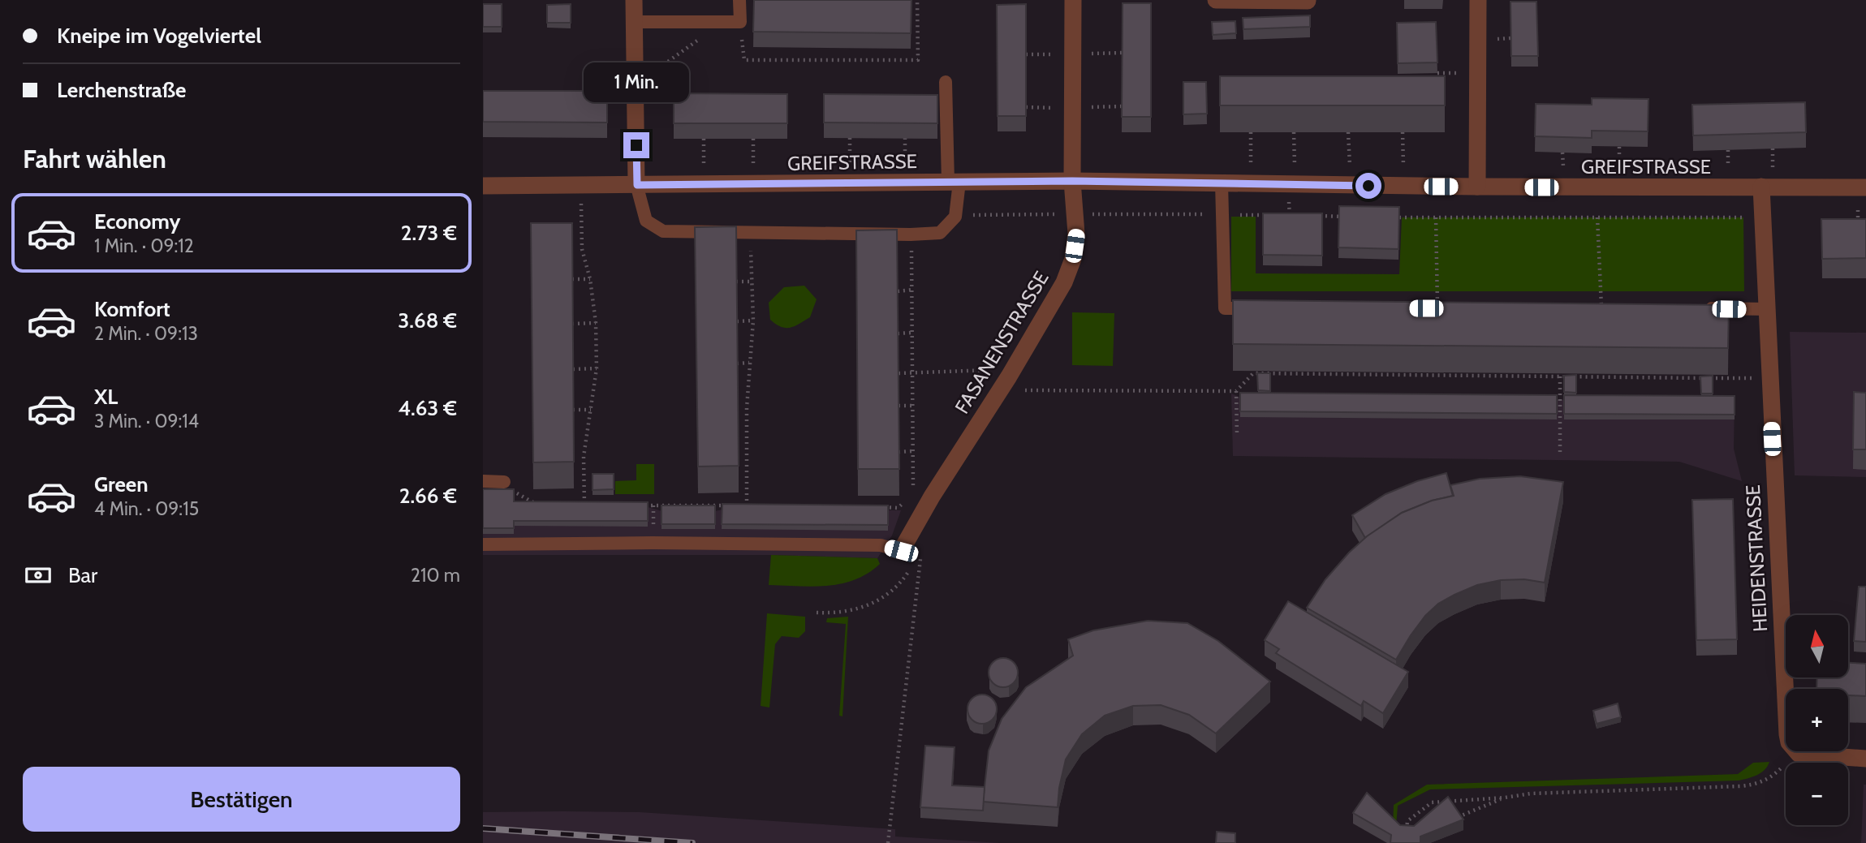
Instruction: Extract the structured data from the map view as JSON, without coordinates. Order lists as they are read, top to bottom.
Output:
{
  "streets": {
    "street": ["GREIFSTRASSE", "FASANENSTRASSE", "HEIDENSTRASSE"]
  },
  "crossings": [
    ["GREIFSTRASSE", "FASANENSTRASSE"],
    ["GREIFSTRASSE", "HEIDENSTRASSE"]
  ],
  "north": "top",
  "page": {
    "banner": ["Kneipe im Vogelviertel", "Lerchenstraße"],
    "bubble": "1 Min.",
    "heading": "Fahrt wählen",
    "list": [
      {
        "name": "Economy",
        "note": "1 Min. · 09:12",
        "value": "2.73 €"
      },
      {
        "name": "Komfort",
        "note": "2 Min. · 09:13",
        "value": "3.68 €"
      },
      {
        "name": "XL",
        "note": "3 Min. · 09:14",
        "value": "4.63 €"
      },
      {
        "name": "Green",
        "note": "4 Min. · 09:15",
        "value": "2.66 €"
      }
    ],
    "pay": ["Bar", "210 m"],
    "map_buttons": ["+", "−"],
    "buttons": "Bestätigen"
  }
}
